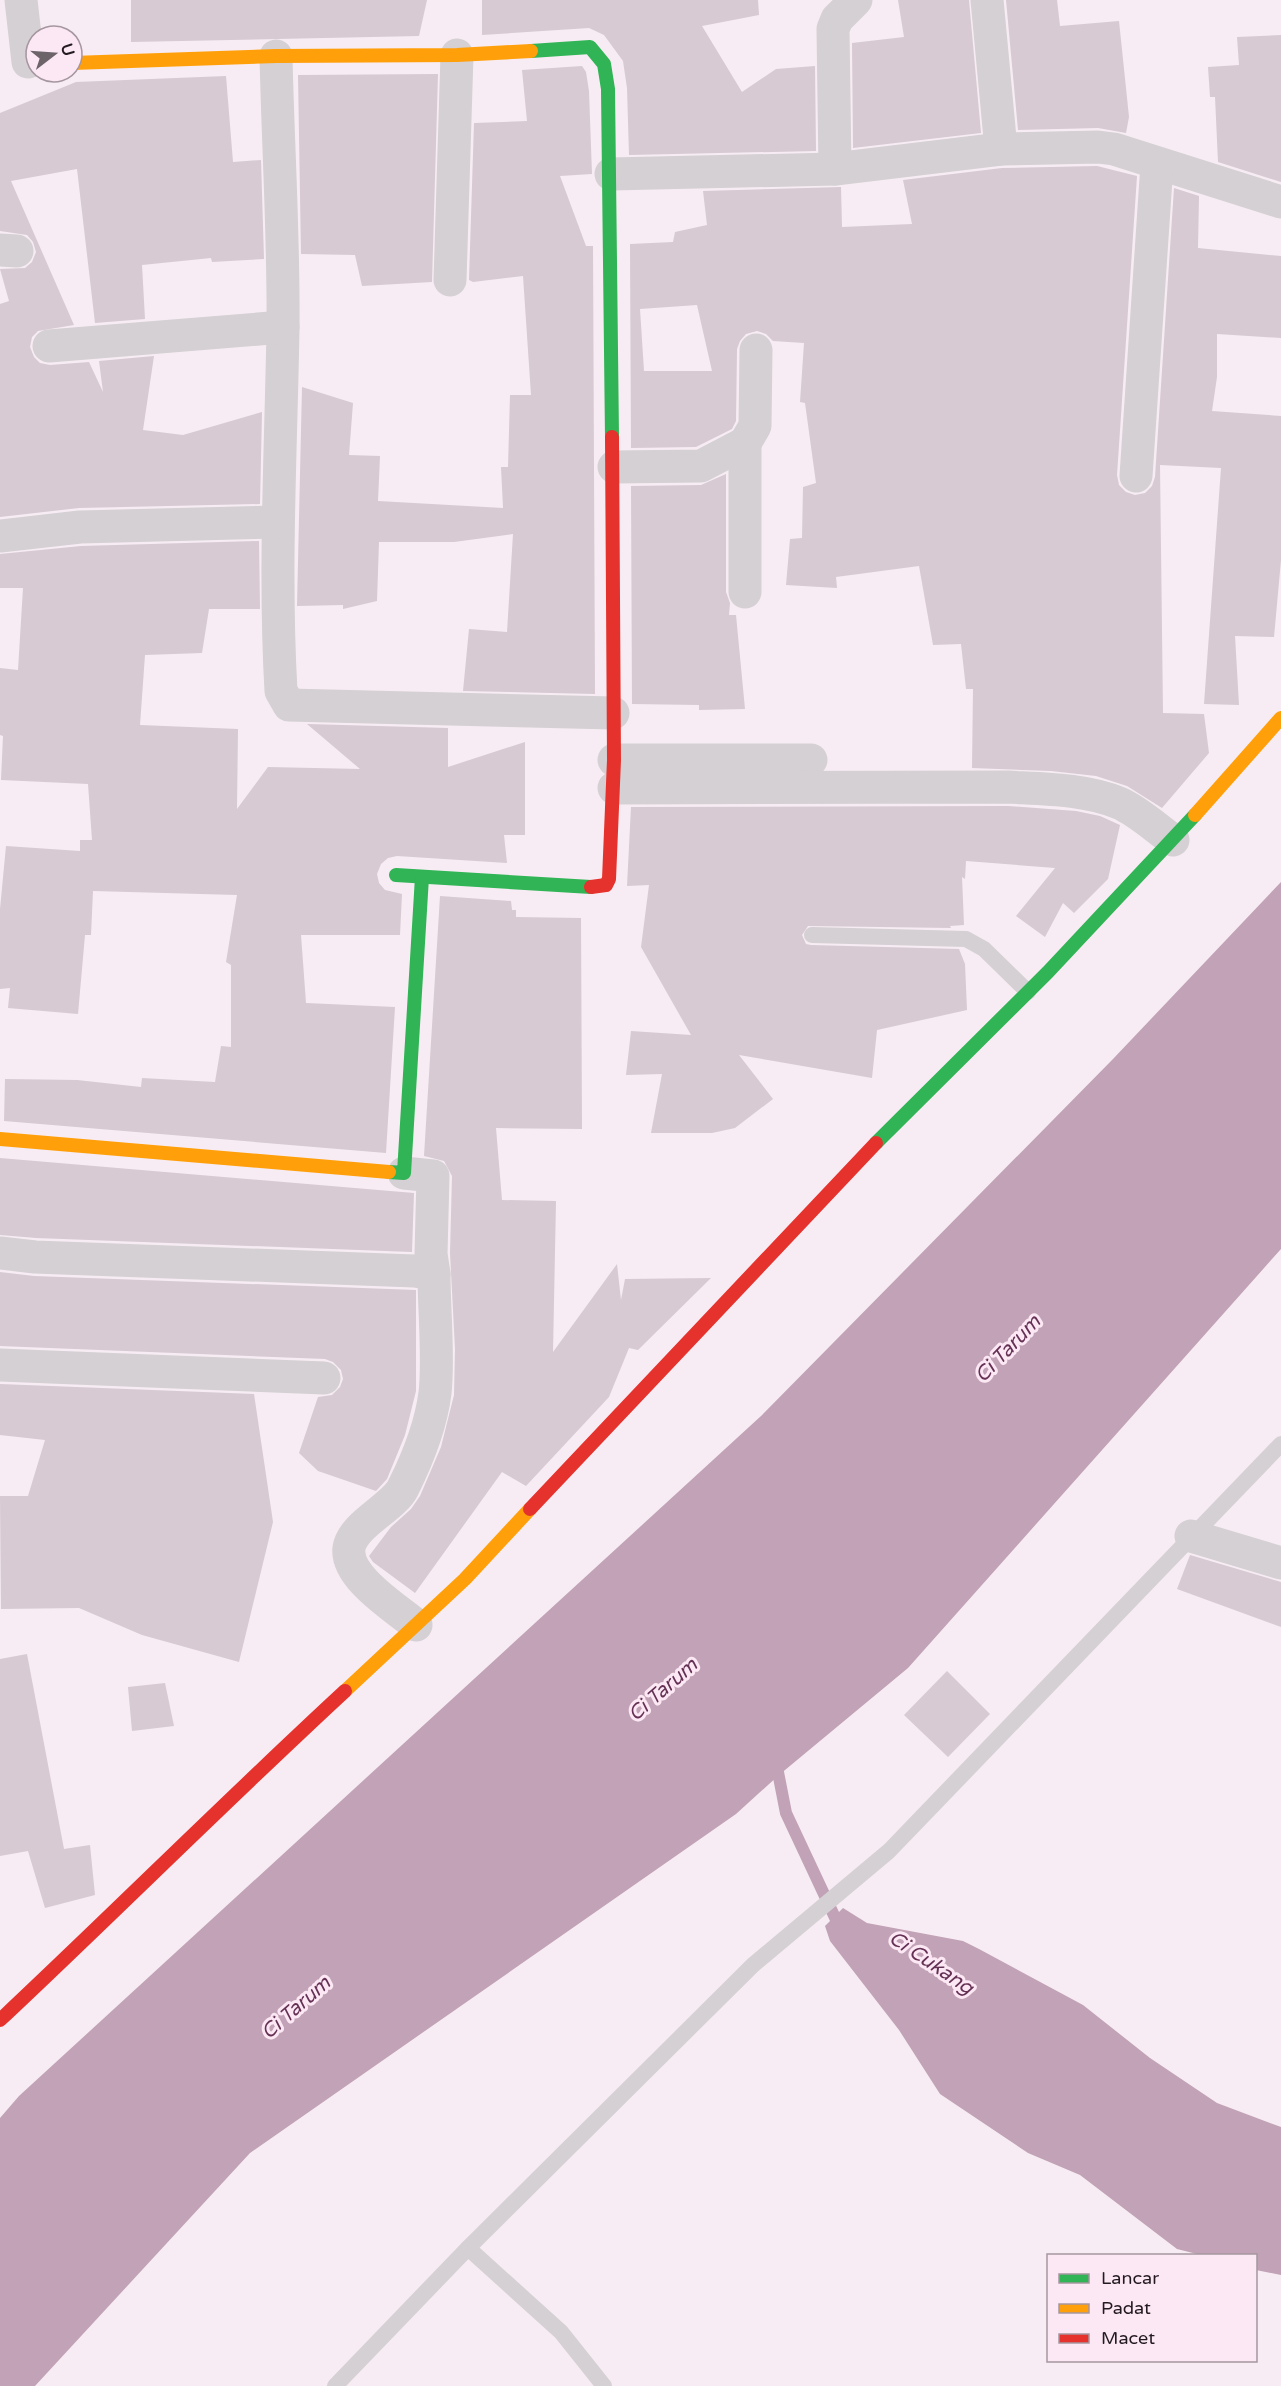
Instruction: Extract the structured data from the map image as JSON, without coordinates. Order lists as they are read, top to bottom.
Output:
{
  "water": ["Ci Tarum", "Ci Cukang"],
  "legend": ["Lancar", "Padat", "Macet"],
  "north": "right"
}
